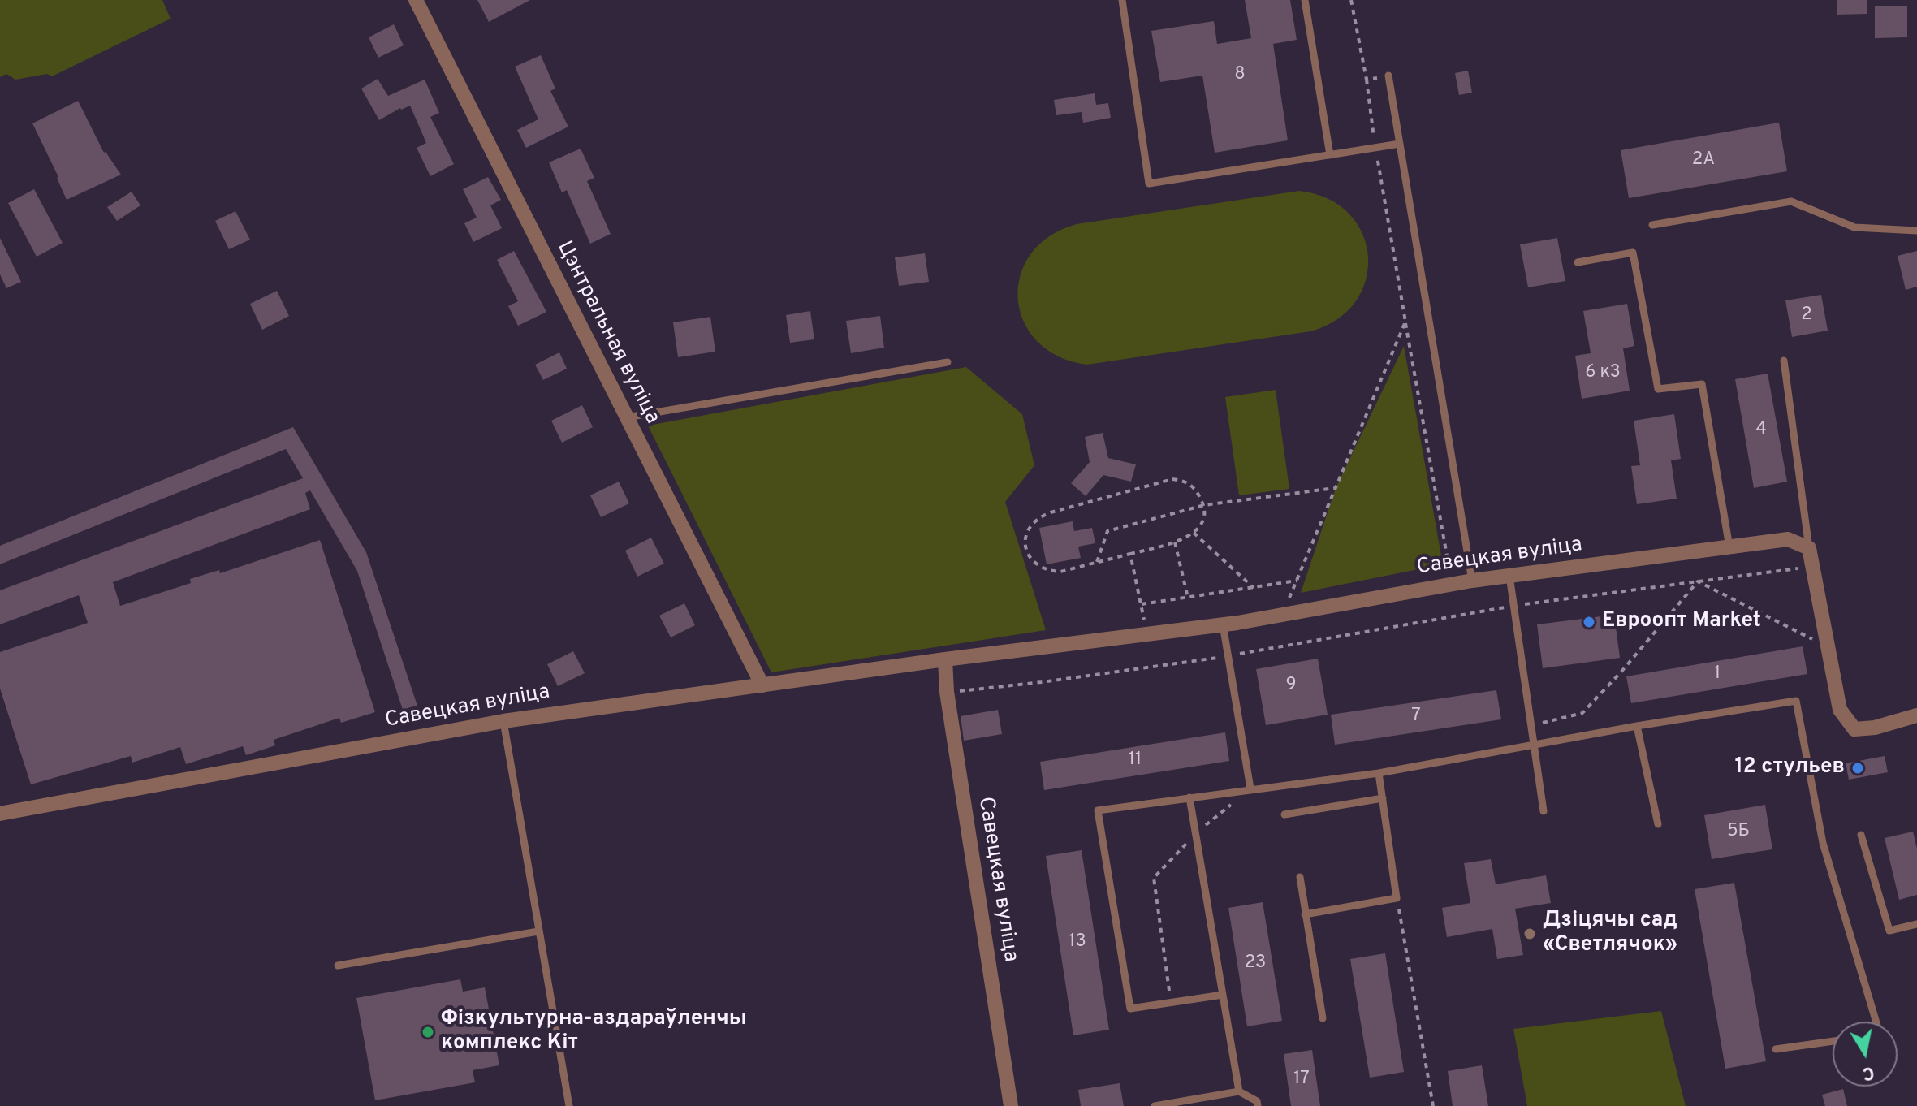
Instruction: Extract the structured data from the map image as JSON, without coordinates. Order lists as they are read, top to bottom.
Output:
{
  "streets": {
    "street": ["Цэнтральная вуліца", "Савецкая вуліца"]
  },
  "crossings": [
    ["Цэнтральная вуліца", "Савецкая вуліца"]
  ],
  "places": [
    "Евроопт Market",
    "12 стульев",
    "Дзіцячы сад «Светлячок»",
    "Фізкультурна-аздараўленчы комплекс Кіт"
  ],
  "house_numbers": [
    "8",
    "2А",
    "2",
    "6 к3",
    "4",
    "1",
    "9",
    "7",
    "11",
    "5Б",
    "13",
    "23",
    "17"
  ],
  "north": "bottom"
}
